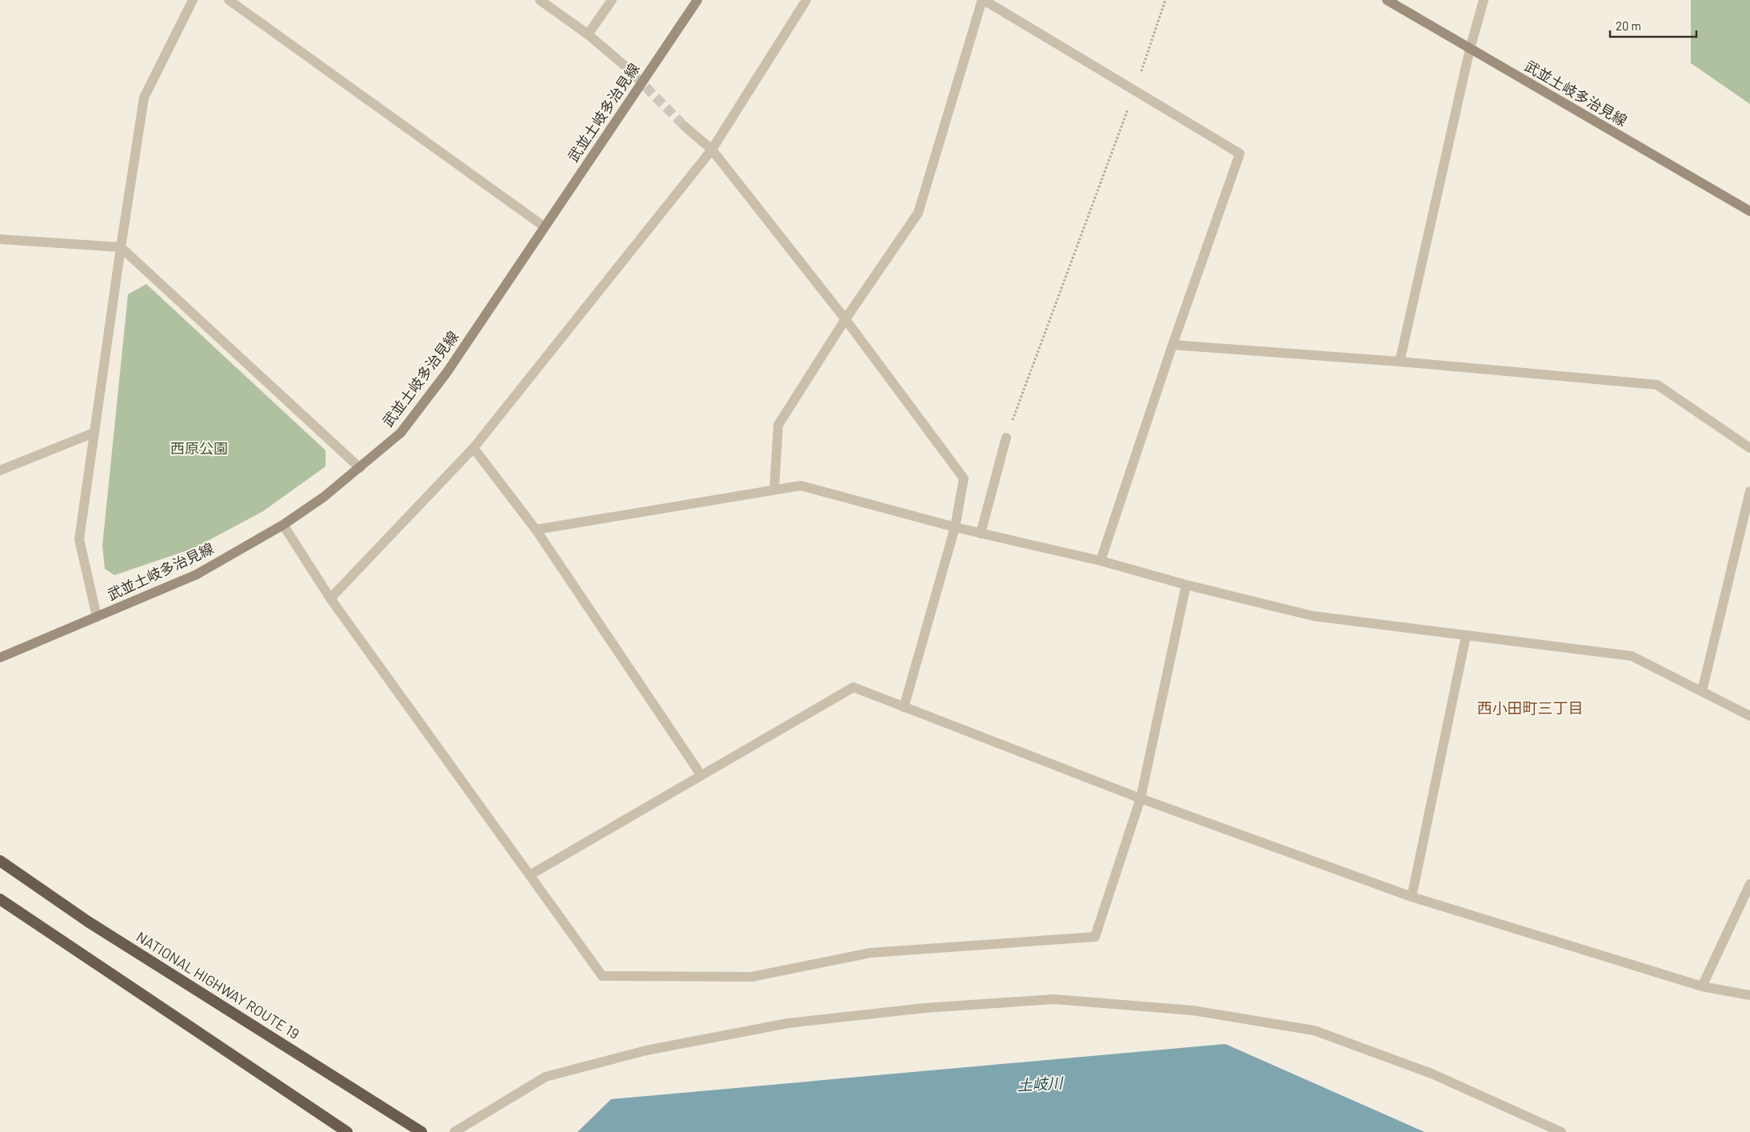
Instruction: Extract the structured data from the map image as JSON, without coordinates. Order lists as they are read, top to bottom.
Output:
{
  "streets": {
    "highway": ["NATIONAL HIGHWAY ROUTE 19"],
    "main road": ["武並土岐多治見線"]
  },
  "districts": ["西小田町三丁目"],
  "water": ["土岐川"],
  "parks": ["西原公園"],
  "scale_bar": "20 m"
}
